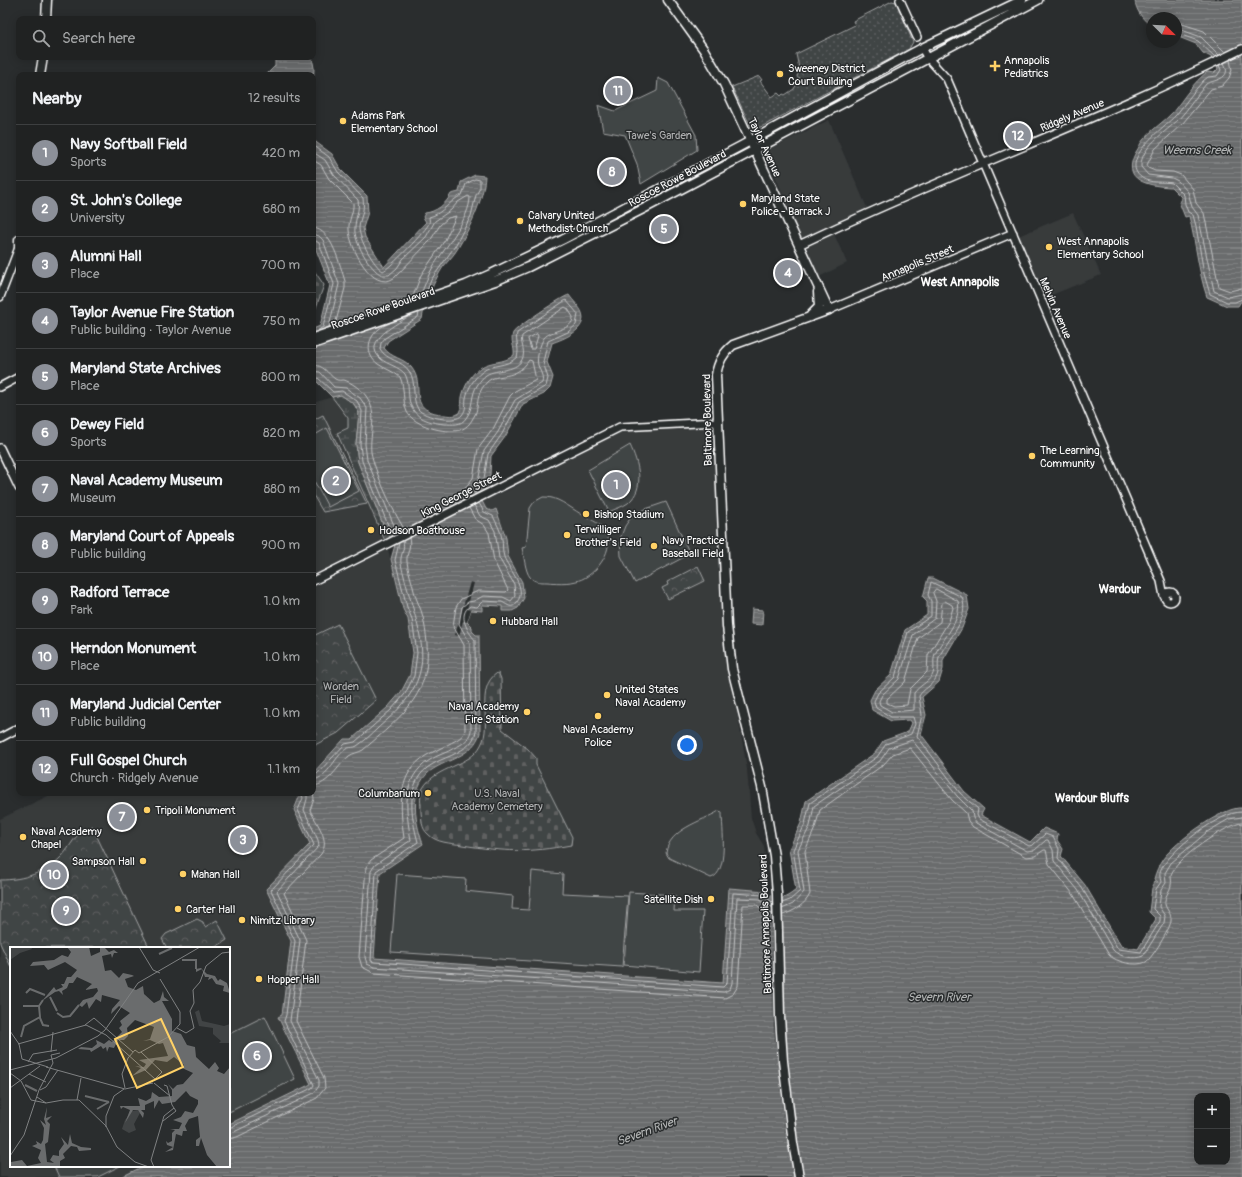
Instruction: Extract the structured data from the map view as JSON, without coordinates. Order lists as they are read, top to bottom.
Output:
{
  "streets": {
    "main road": [
      "Ridgely Avenue",
      "Taylor Avenue",
      "Roscoe Rowe Boulevard",
      "Annapolis Street",
      "Melvin Avenue",
      "Baltimore Boulevard",
      "King George Street",
      "Baltimore Annapolis Boulevard"
    ]
  },
  "crossings": [
    ["Ridgely Avenue", "Taylor Avenue"],
    ["Ridgely Avenue", "Melvin Avenue"],
    ["Taylor Avenue", "Roscoe Rowe Boulevard"],
    ["Taylor Avenue", "Annapolis Street"],
    ["Taylor Avenue", "Baltimore Boulevard"],
    ["Roscoe Rowe Boulevard", "Melvin Avenue"],
    ["Annapolis Street", "Melvin Avenue"],
    ["Annapolis Street", "Baltimore Boulevard"],
    ["Baltimore Boulevard", "King George Street"],
    ["Baltimore Boulevard", "Baltimore Annapolis Boulevard"]
  ],
  "districts": ["West Annapolis", "Wardour", "Wardour Bluffs"],
  "water": ["Weems Creek", "Severn River"],
  "parks": ["Tawe's Garden", "Worden Field", "U.S. Naval Academy Cemetery"],
  "places": {
    "health": ["Annapolis Pediatrics"],
    "other": [
      "Sweeney District Court Building",
      "Adams Park Elementary School",
      "Maryland State Police - Barrack J",
      "Calvary United Methodist Church",
      "West Annapolis Elementary School",
      "The Learning Community",
      "Bishop Stadium",
      "Hodson Boathouse",
      "Terwilliger Brother's Field",
      "Navy Practice Baseball Field",
      "Hubbard Hall",
      "United States Naval Academy",
      "Naval Academy Fire Station",
      "Naval Academy Police",
      "Columbarium",
      "Tripoli Monument",
      "Naval Academy Chapel",
      "Sampson Hall",
      "Mahan Hall",
      "Satellite Dish",
      "Carter Hall",
      "Nimitz Library",
      "Hopper Hall"
    ]
  },
  "north": "bottom right",
  "page": {
    "search": "Search here",
    "heading": ["Nearby", "12 results"],
    "pins": [
      "11",
      "12",
      "8",
      "5",
      "4",
      "2",
      "1",
      "7",
      "3",
      "10",
      "9",
      "6"
    ],
    "list": [
      {
        "mark": "1",
        "name": "Navy Softball Field",
        "note": "Sports",
        "value": "420 m"
      },
      {
        "mark": "2",
        "name": "St. John's College",
        "note": "University",
        "value": "680 m"
      },
      {
        "mark": "3",
        "name": "Alumni Hall",
        "note": "Place",
        "value": "700 m"
      },
      {
        "mark": "4",
        "name": "Taylor Avenue Fire Station",
        "note": "Public building · Taylor Avenue",
        "value": "750 m"
      },
      {
        "mark": "5",
        "name": "Maryland State Archives",
        "note": "Place",
        "value": "800 m"
      },
      {
        "mark": "6",
        "name": "Dewey Field",
        "note": "Sports",
        "value": "820 m"
      },
      {
        "mark": "7",
        "name": "Naval Academy Museum",
        "note": "Museum",
        "value": "880 m"
      },
      {
        "mark": "8",
        "name": "Maryland Court of Appeals",
        "note": "Public building",
        "value": "900 m"
      },
      {
        "mark": "9",
        "name": "Radford Terrace",
        "note": "Park",
        "value": "1.0 km"
      },
      {
        "mark": "10",
        "name": "Herndon Monument",
        "note": "Place",
        "value": "1.0 km"
      },
      {
        "mark": "11",
        "name": "Maryland Judicial Center",
        "note": "Public building",
        "value": "1.0 km"
      },
      {
        "mark": "12",
        "name": "Full Gospel Church",
        "note": "Church · Ridgely Avenue",
        "value": "1.1 km"
      }
    ],
    "map_buttons": ["+", "−"]
  }
}
